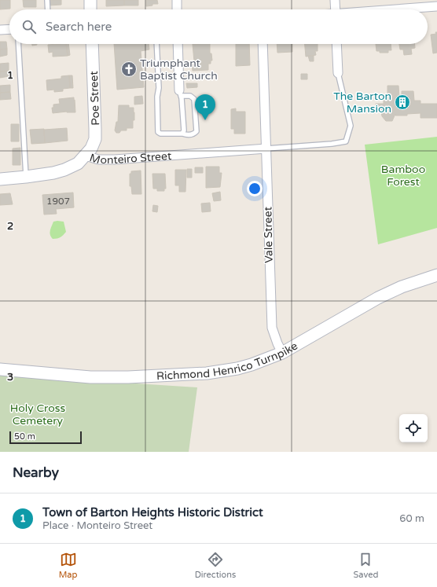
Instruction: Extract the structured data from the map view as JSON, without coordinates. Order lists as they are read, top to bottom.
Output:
{
  "streets": {
    "street": [
      "Poe Street",
      "Monteiro Street",
      "Vale Street",
      "Richmond Henrico Turnpike"
    ]
  },
  "crossings": [
    ["Poe Street", "Monteiro Street"],
    ["Monteiro Street", "Vale Street"],
    ["Vale Street", "Richmond Henrico Turnpike"]
  ],
  "parks": ["Bamboo Forest", "Holy Cross Cemetery"],
  "places": {
    "church": ["Triumphant Baptist Church"],
    "building": ["The Barton Mansion"]
  },
  "house_numbers": ["1907"],
  "scale_bar": "50 m",
  "page": {
    "search": "Search here",
    "pins": "1",
    "scale": "50 m",
    "heading": "Nearby",
    "list": [
      {
        "mark": "1",
        "name": "Town of Barton Heights Historic District",
        "note": "Place · Monteiro Street",
        "value": "60 m"
      }
    ],
    "nav": ["Map", "Directions", "Saved"]
  },
  "grid": {
    "rows": ["1", "2", "3"]
  }
}
